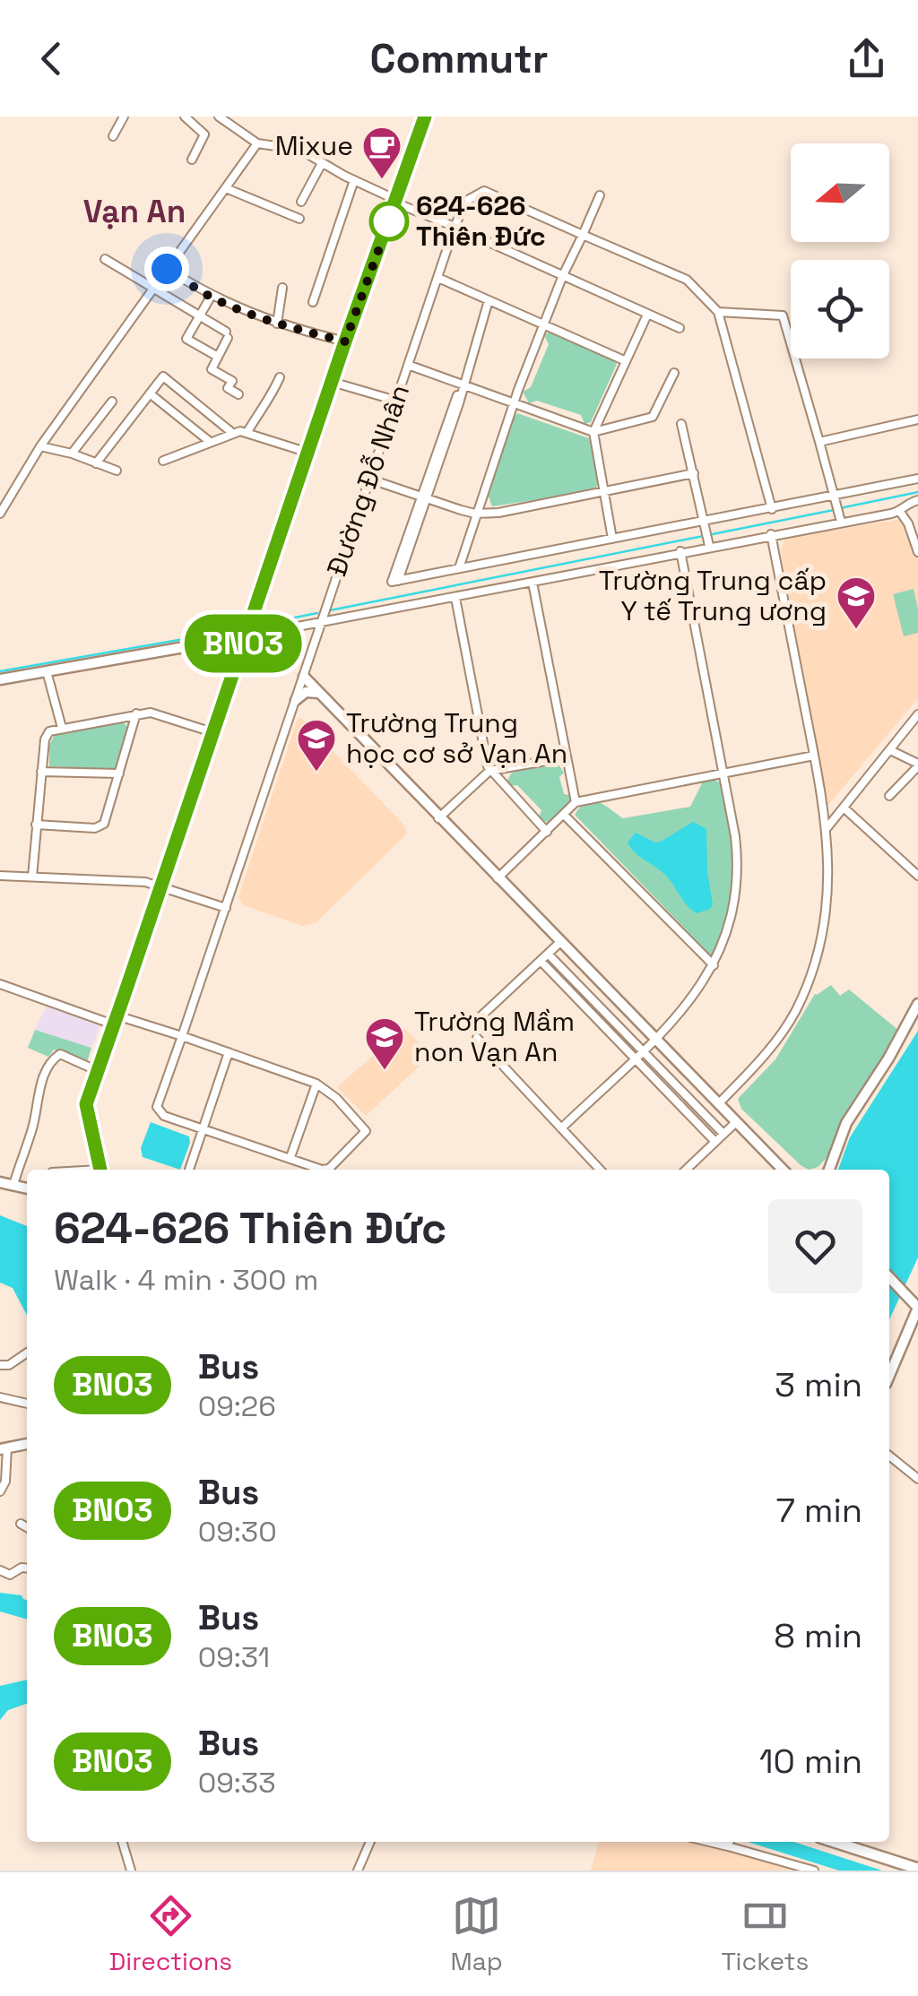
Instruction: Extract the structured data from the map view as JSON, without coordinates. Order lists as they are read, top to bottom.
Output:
{
  "streets": {
    "street": ["Đường Đỗ Nhân"]
  },
  "districts": ["Vạn An"],
  "places": {
    "cafe": ["Mixue"],
    "other": ["624-626 Thiên Đức"],
    "school or university": ["Trường Trung cấp Y tế Trung ương", "Trường Trung học cơ sở Vạn An", "Trường Mầm non Vạn An"]
  },
  "lines": ["bus line BN03"],
  "north": "left",
  "page": {
    "header": "Commutr",
    "on_map": "BN03",
    "heading": ["624-626 Thiên Đức", "Walk · 4 min · 300 m"],
    "list": [
      {
        "mark": "BN03",
        "name": "Bus",
        "note": "09:26",
        "value": "3 min"
      },
      {
        "mark": "BN03",
        "name": "Bus",
        "note": "09:30",
        "value": "7 min"
      },
      {
        "mark": "BN03",
        "name": "Bus",
        "note": "09:31",
        "value": "8 min"
      },
      {
        "mark": "BN03",
        "name": "Bus",
        "note": "09:33",
        "value": "10 min"
      }
    ],
    "tabs": ["Directions", "Map", "Tickets"]
  }
}
